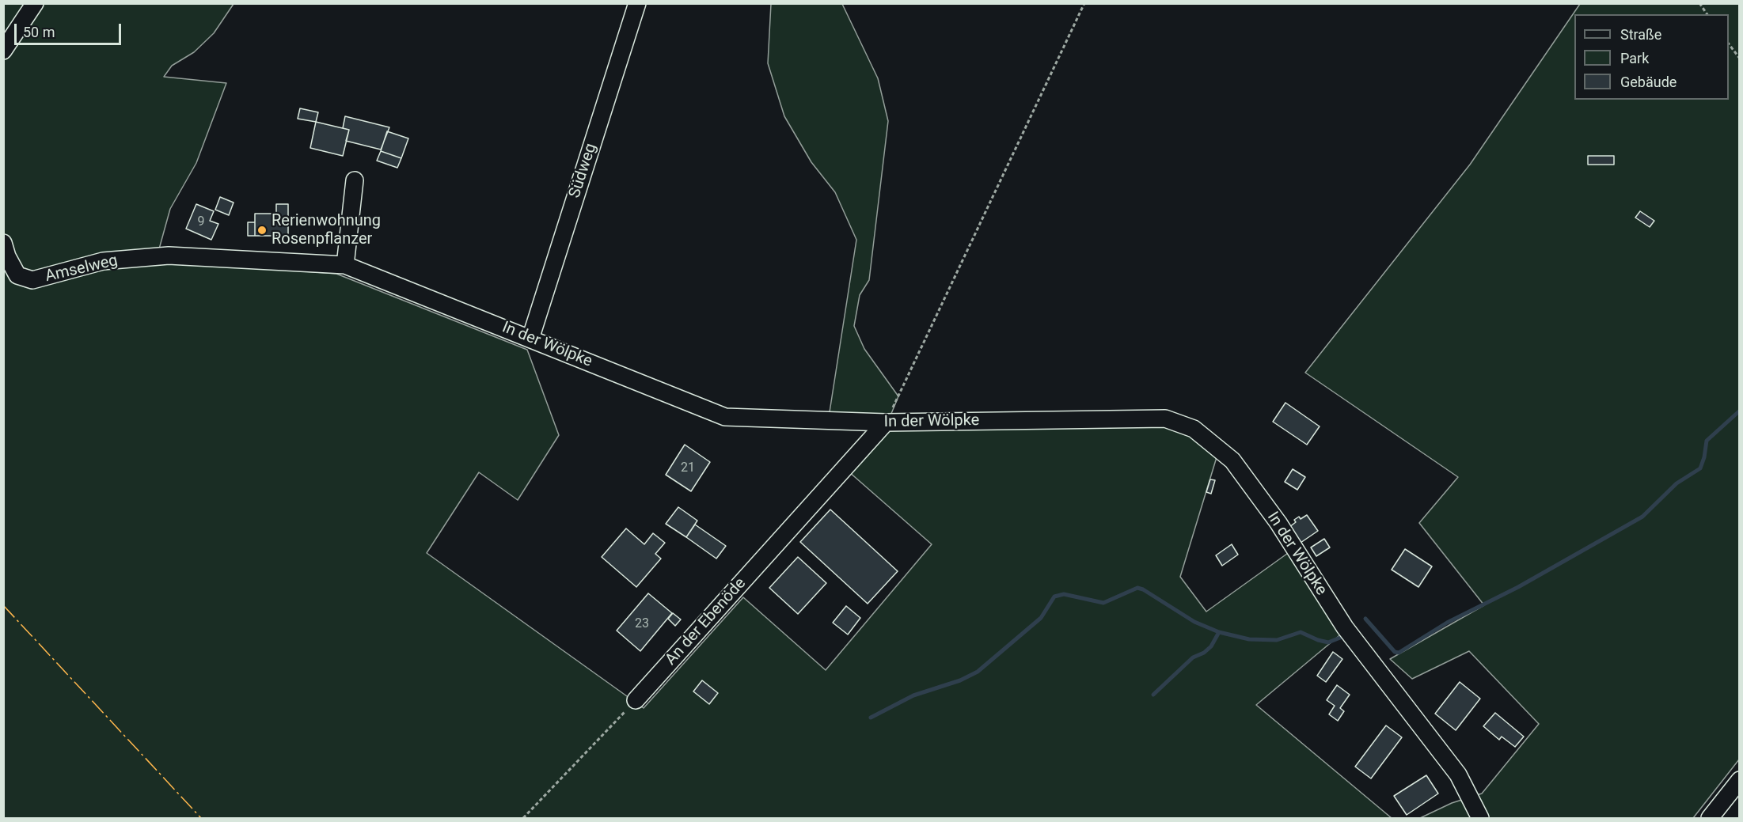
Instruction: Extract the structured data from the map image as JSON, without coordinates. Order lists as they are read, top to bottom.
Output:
{
  "streets": {
    "street": [
      "Südweg",
      "Amselweg",
      "In der Wölpke",
      "An der Ebenöde"
    ]
  },
  "crossings": [
    ["Südweg", "In der Wölpke"],
    ["Amselweg", "In der Wölpke"],
    ["In der Wölpke", "An der Ebenöde"]
  ],
  "places": ["Rerienwohnung Rosenpflanzer"],
  "house_numbers": ["9", "21", "23"],
  "legend": ["Straße", "Park", "Gebäude"],
  "scale_bar": "50 m"
}
